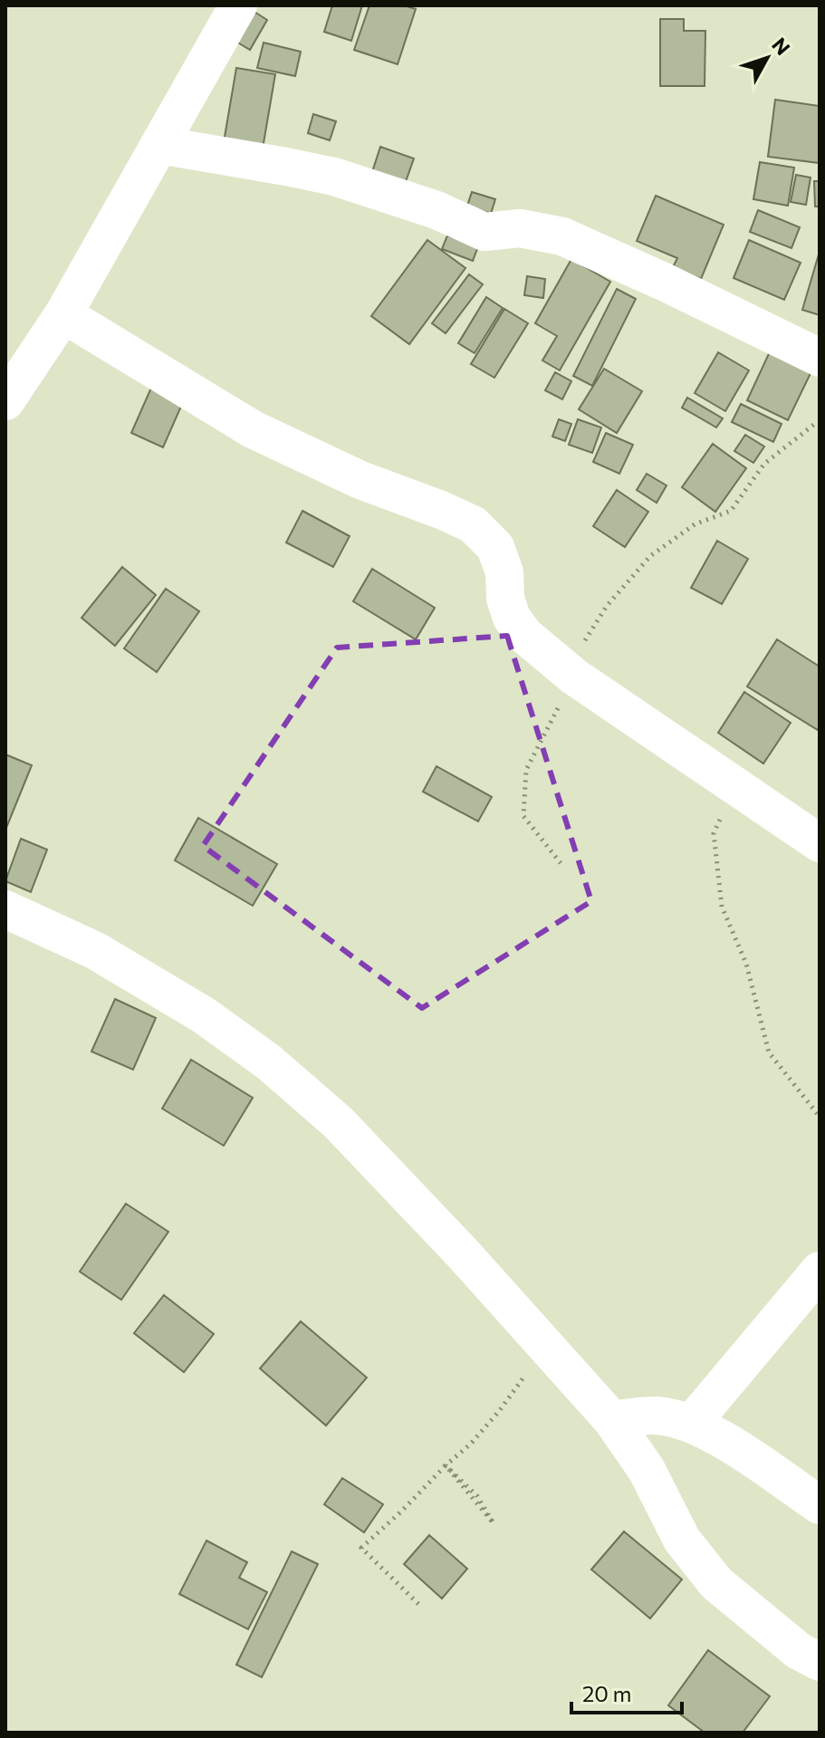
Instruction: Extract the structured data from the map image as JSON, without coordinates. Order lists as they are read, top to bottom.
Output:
{
  "scale_bar": "20 m",
  "north": "top right"
}
